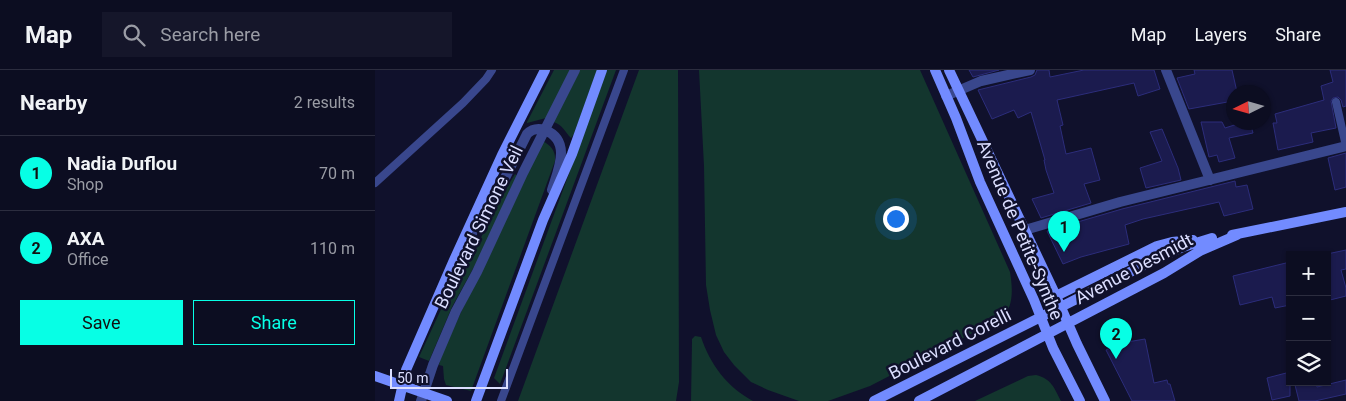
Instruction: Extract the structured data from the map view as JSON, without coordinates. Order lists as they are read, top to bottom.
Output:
{
  "streets": {
    "main road": [
      "Boulevard Simone Veil",
      "Avenue de Petite-Synthe",
      "Avenue Desmidt",
      "Boulevard Corelli"
    ]
  },
  "crossings": [
    ["Avenue de Petite-Synthe", "Avenue Desmidt"],
    ["Avenue de Petite-Synthe", "Boulevard Corelli"],
    ["Avenue Desmidt", "Boulevard Corelli"]
  ],
  "scale_bar": "50 m",
  "north": "left",
  "page": {
    "header": "Map",
    "search": "Search here",
    "nav": ["Map", "Layers", "Share"],
    "heading": ["Nearby", "2 results"],
    "list": [
      {
        "mark": "1",
        "name": "Nadia Duflou",
        "note": "Shop",
        "value": "70 m"
      },
      {
        "mark": "2",
        "name": "AXA",
        "note": "Office",
        "value": "110 m"
      }
    ],
    "pins": ["1", "2"],
    "map_buttons": ["+", "−"],
    "buttons": ["Save", "Share"],
    "scale": "50 m"
  }
}
